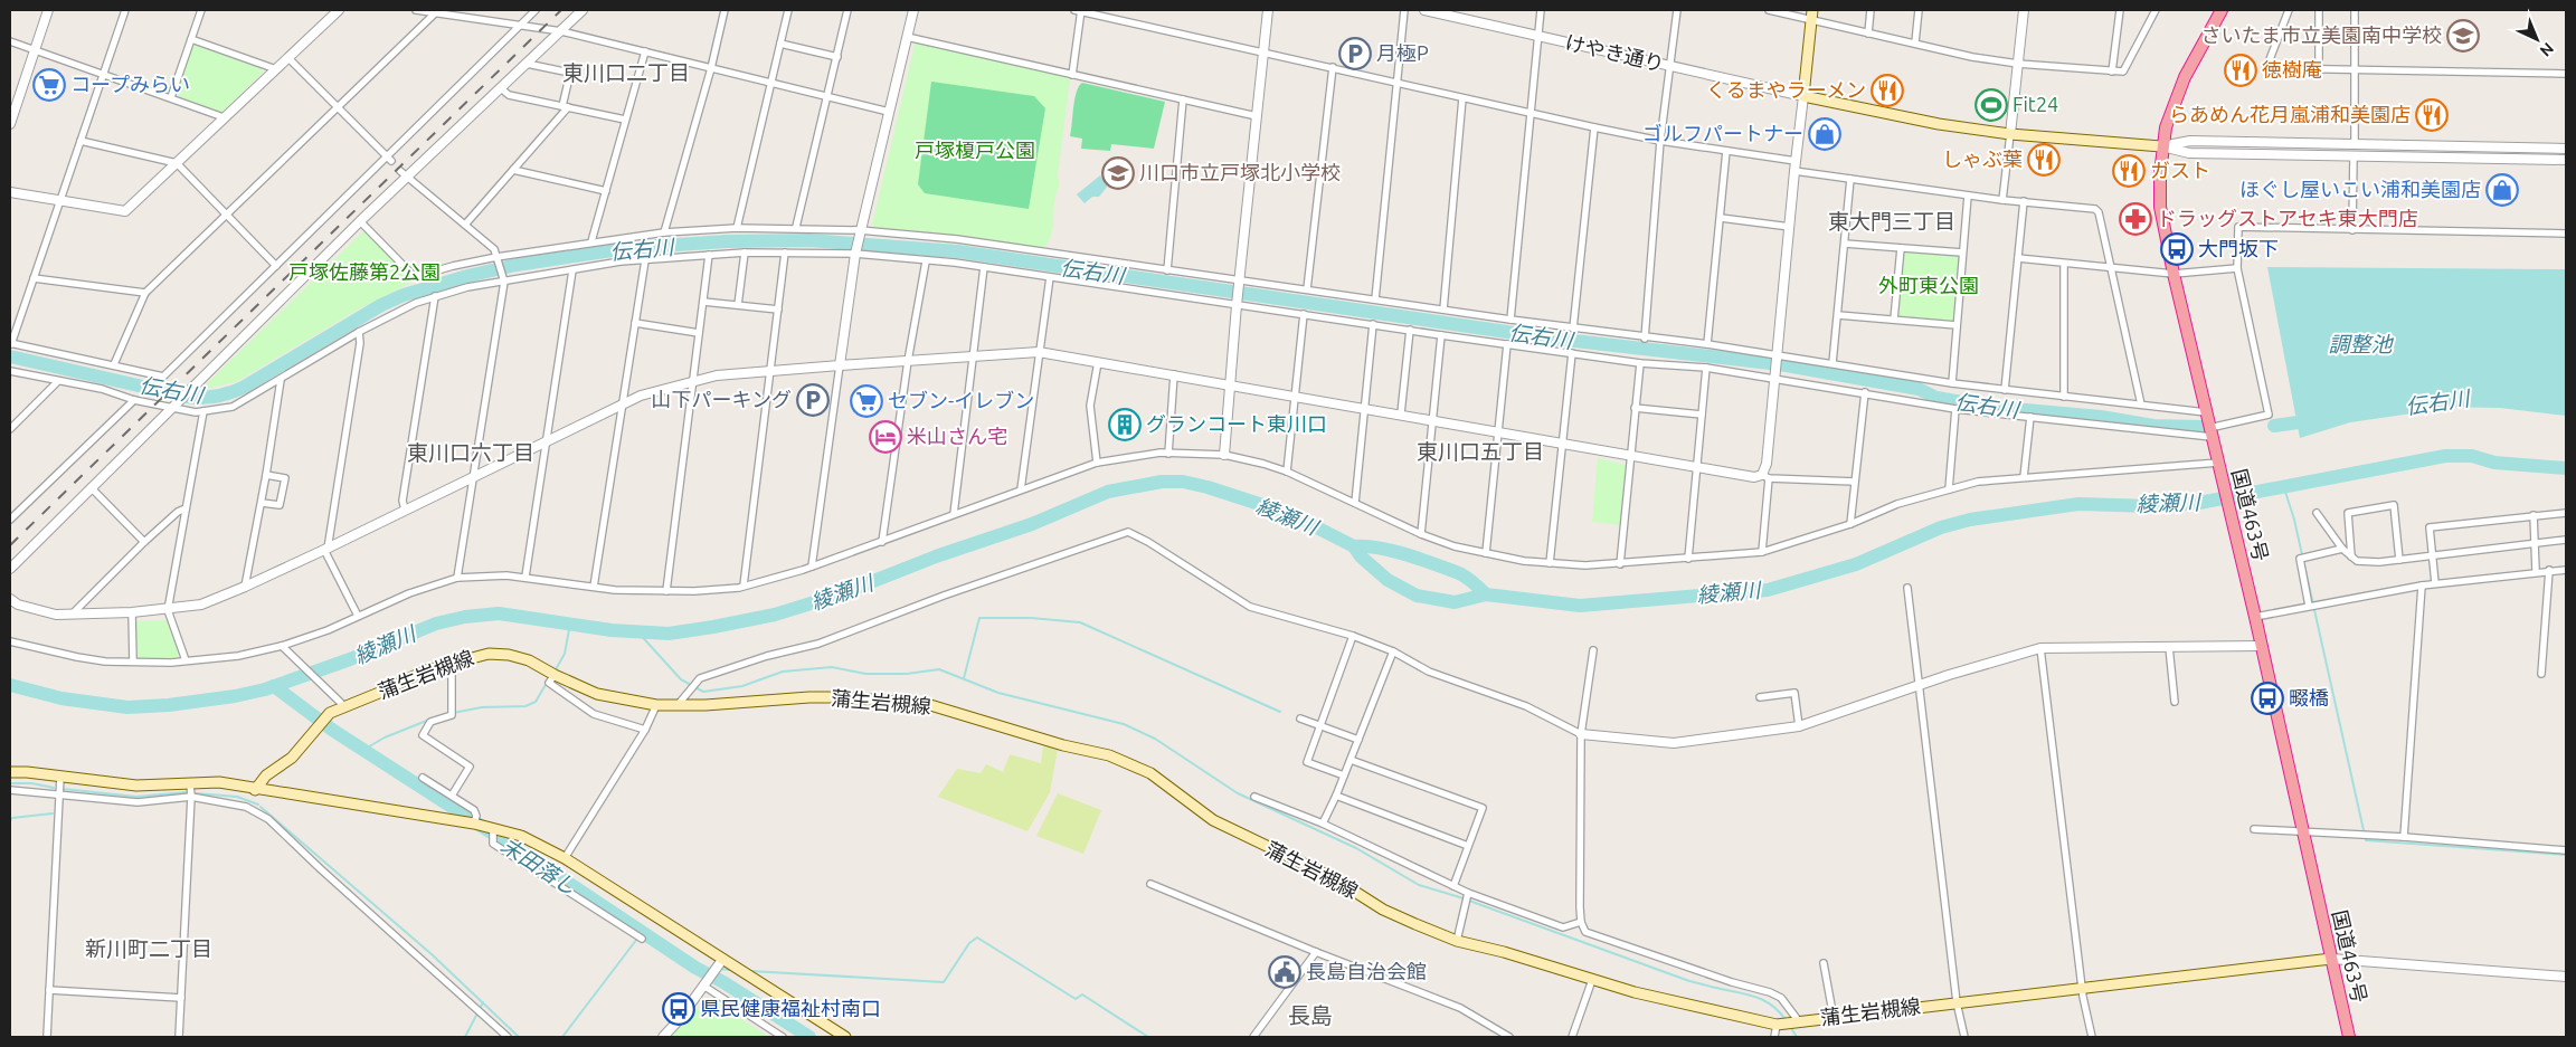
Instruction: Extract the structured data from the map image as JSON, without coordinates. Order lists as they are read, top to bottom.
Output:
{
  "streets": {
    "highway": ["国道463号"],
    "main road": ["蒲生岩槻線"],
    "street": ["けやき通り"]
  },
  "crossings": [
    ["国道463号", "蒲生岩槻線"]
  ],
  "districts": [
    "東川口二丁目",
    "東大門三丁目",
    "東川口五丁目",
    "東川口六丁目",
    "新川町二丁目",
    "長島"
  ],
  "water": [
    "伝右川",
    "調整池",
    "綾瀬川",
    "末田落し"
  ],
  "parks": ["戸塚榎戸公園", "戸塚佐藤第2公園", "外町東公園"],
  "places": {
    "school or university": ["さいたま市立美園南中学校", "川口市立戸塚北小学校"],
    "parking": ["月極P", "山下パーキング"],
    "restaurant": [
      "徳樹庵",
      "くるまやラーメン",
      "らあめん花月嵐浦和美園店",
      "しゃぶ葉",
      "ガスト"
    ],
    "supermarket": ["コープみらい", "セブン-イレブン"],
    "sports": ["Fit24"],
    "shop": ["ゴルフパートナー", "ほぐし屋いこい浦和美園店"],
    "pharmacy": ["ドラッグストアセキ東大門店"],
    "bus stop": ["大門坂下", "畷橋", "県民健康福祉村南口"],
    "building": ["グランコート東川口"],
    "hotel": ["米山さん宅"],
    "public building": ["長島自治会館"]
  },
  "north": "bottom right"
}
